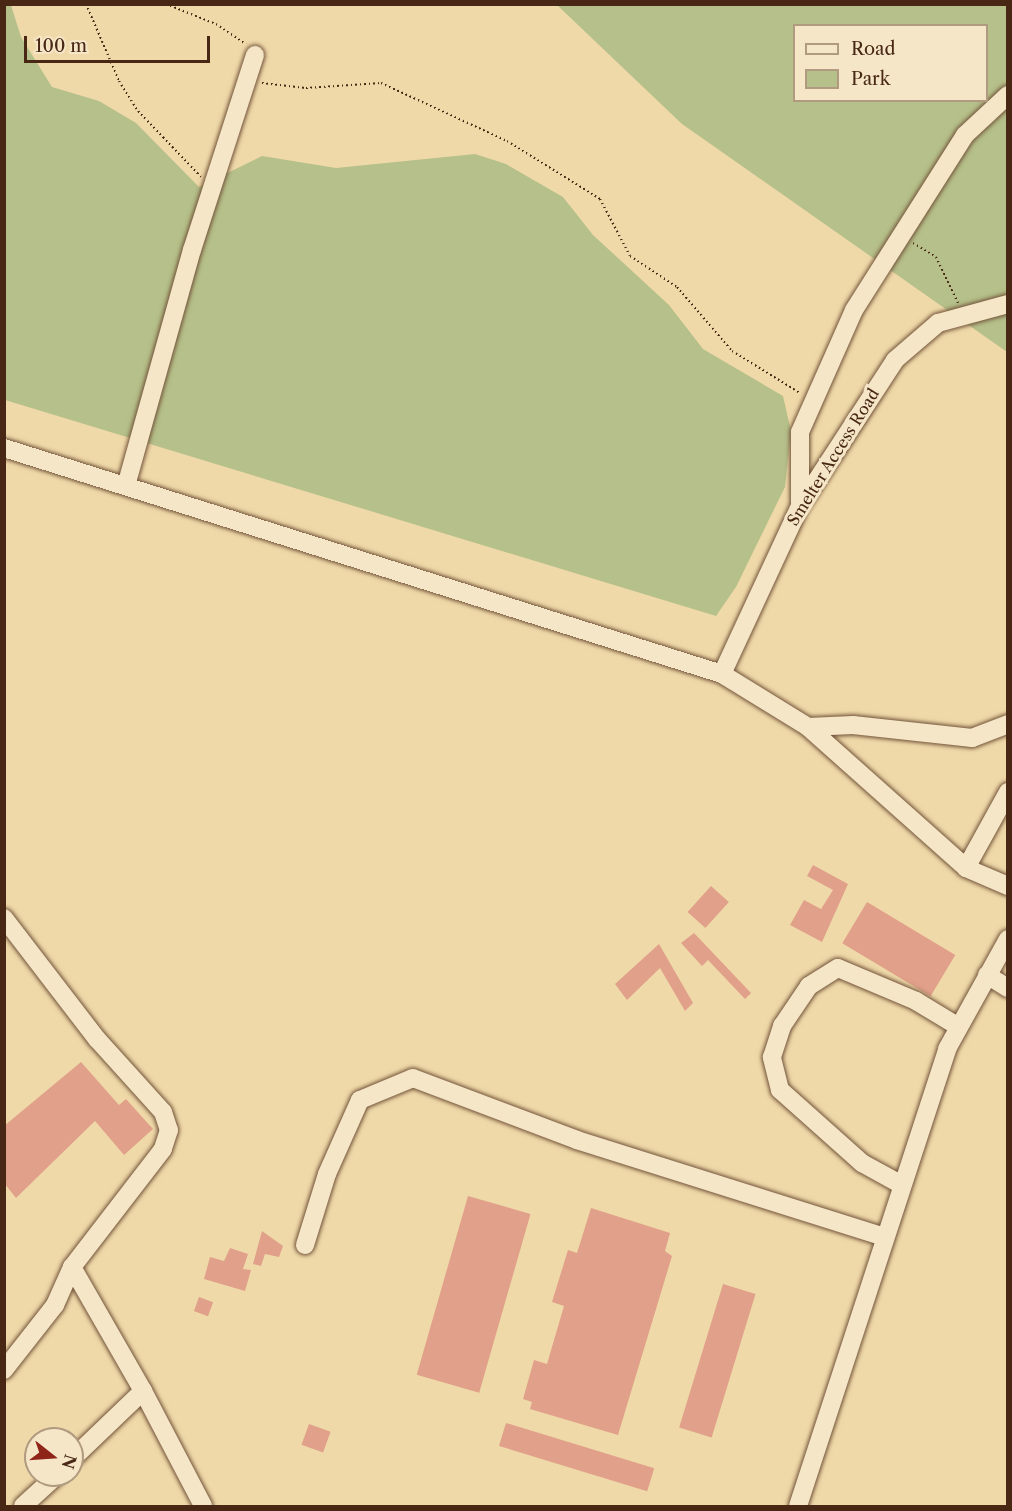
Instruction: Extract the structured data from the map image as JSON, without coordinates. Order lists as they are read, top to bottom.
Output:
{
  "streets": {
    "lane": ["Smelter Access Road"]
  },
  "legend": ["Road", "Park"],
  "scale_bar": "100 m",
  "north": "right"
}
